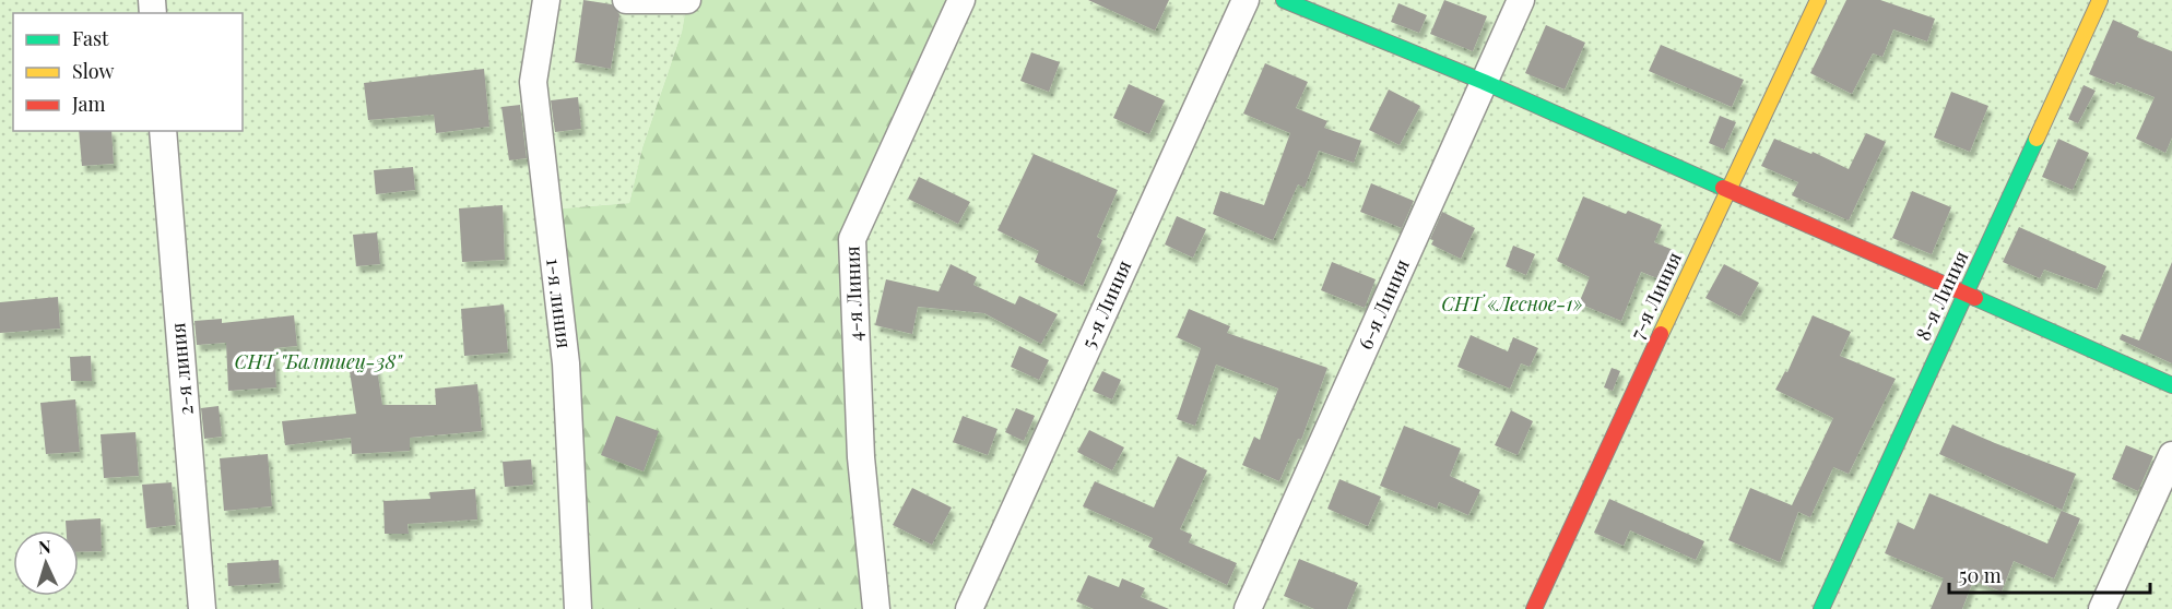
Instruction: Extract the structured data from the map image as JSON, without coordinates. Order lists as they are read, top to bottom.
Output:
{
  "streets": {
    "street": [
      "4-я Линия",
      "7-я Линия",
      "8-я Линия",
      "1-я линия",
      "5-я Линия",
      "6-я Линия",
      "2-я линия"
    ]
  },
  "parks": ["СНТ «Лесное-1»", "СНТ \"Балтиец-38\""],
  "legend": ["Fast", "Slow", "Jam"],
  "scale_bar": "50 m",
  "north": "top"
}
